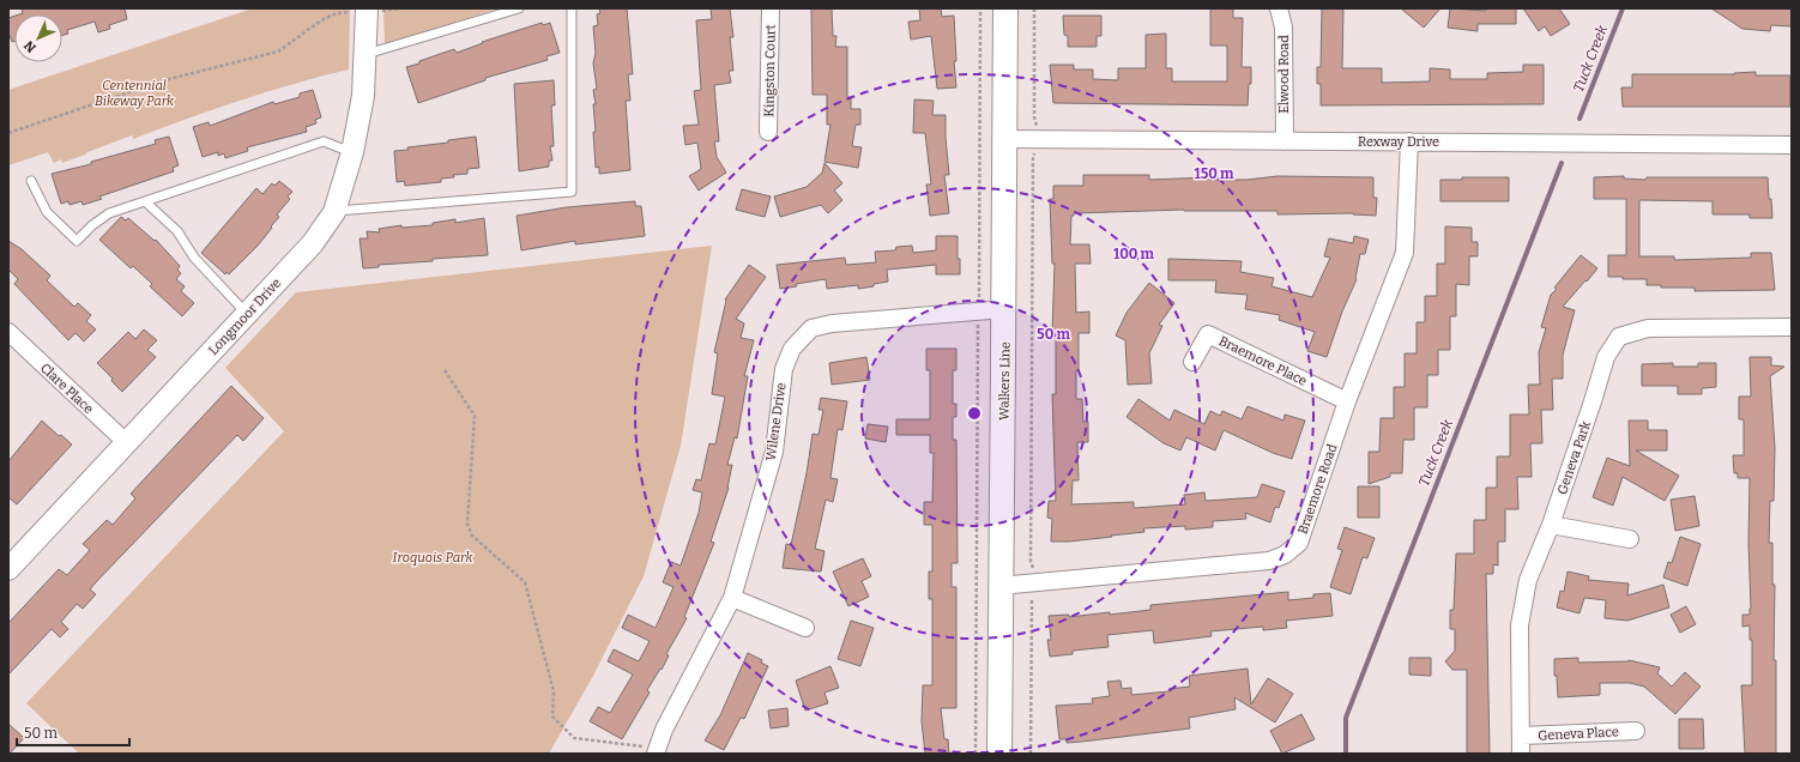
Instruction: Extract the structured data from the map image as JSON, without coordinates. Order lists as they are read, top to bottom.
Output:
{
  "streets": {
    "main road": ["Walkers Line"],
    "street": [
      "Kingston Court",
      "Elwood Road",
      "Rexway Drive",
      "Longmoor Drive",
      "Braemore Place",
      "Clare Place",
      "Wilene Drive",
      "Geneva Park",
      "Braemore Road",
      "Geneva Place"
    ]
  },
  "crossings": [
    ["Elwood Road", "Rexway Drive"],
    ["Rexway Drive", "Walkers Line"],
    ["Rexway Drive", "Braemore Road"],
    ["Longmoor Drive", "Clare Place"],
    ["Braemore Place", "Braemore Road"],
    ["Walkers Line", "Wilene Drive"],
    ["Walkers Line", "Braemore Road"],
    ["Geneva Park", "Geneva Place"]
  ],
  "water": ["Tuck Creek"],
  "parks": ["Centennial Bikeway Park", "Iroquois Park"],
  "scale_bar": "50 m",
  "north": "bottom left",
  "rings": ["150 m", "100 m", "50 m"]
}
